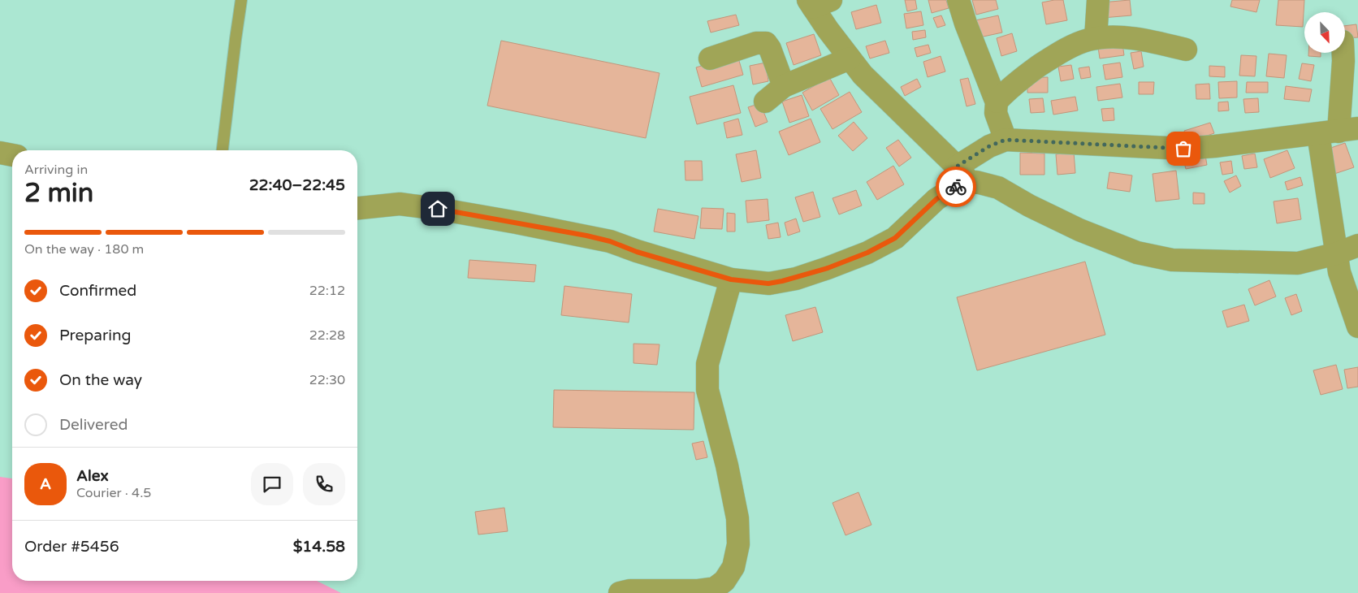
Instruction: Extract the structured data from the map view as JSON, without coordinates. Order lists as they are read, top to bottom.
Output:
{
  "north": "bottom right",
  "page": {
    "heading": ["2 min", "Arriving in", "22:40–22:45"],
    "panel": [
      "Alex",
      "Courier · 4.5",
      "Order #5456",
      "$14.58"
    ],
    "bar": "On the way · 180 m",
    "list": [
      ["Confirmed", "22:12"],
      ["Preparing", "22:28"],
      ["On the way", "22:30"],
      "Delivered"
    ],
    "round": "A"
  }
}
